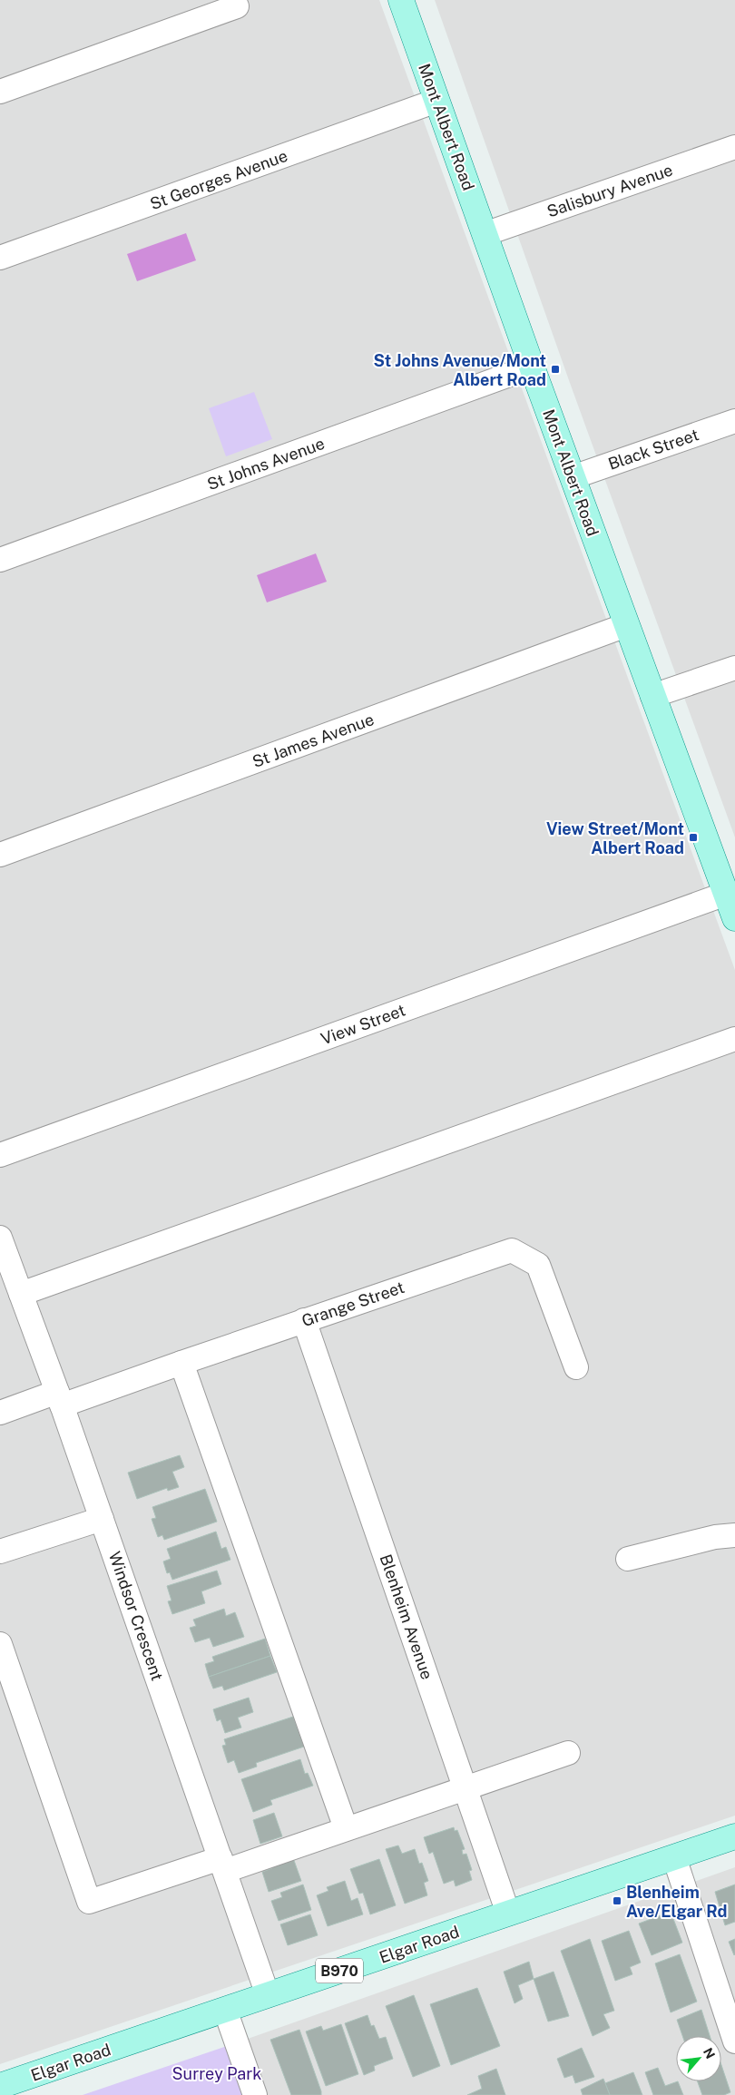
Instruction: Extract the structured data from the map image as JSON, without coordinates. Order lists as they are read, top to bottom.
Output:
{
  "streets": {
    "main road": ["Mont Albert Road", "Elgar Road", "B970"],
    "street": [
      "St Georges Avenue",
      "Salisbury Avenue",
      "Black Street",
      "St Johns Avenue",
      "St James Avenue",
      "View Street",
      "Grange Street",
      "Windsor Crescent",
      "Blenheim Avenue"
    ]
  },
  "crossings": [
    ["Mont Albert Road", "St Georges Avenue"],
    ["Mont Albert Road", "Salisbury Avenue"],
    ["Mont Albert Road", "Black Street"],
    ["Mont Albert Road", "St Johns Avenue"],
    ["Mont Albert Road", "St James Avenue"],
    ["Mont Albert Road", "View Street"],
    ["Grange Street", "Windsor Crescent"],
    ["Grange Street", "Blenheim Avenue"],
    ["Windsor Crescent", "Elgar Road"],
    ["Blenheim Avenue", "Elgar Road"]
  ],
  "parks": ["Surrey Park"],
  "places": {
    "transit": ["St Johns Avenue/Mont Albert Road", "View Street/Mont Albert Road", "Blenheim Ave/Elgar Rd"]
  },
  "north": "top right"
}
